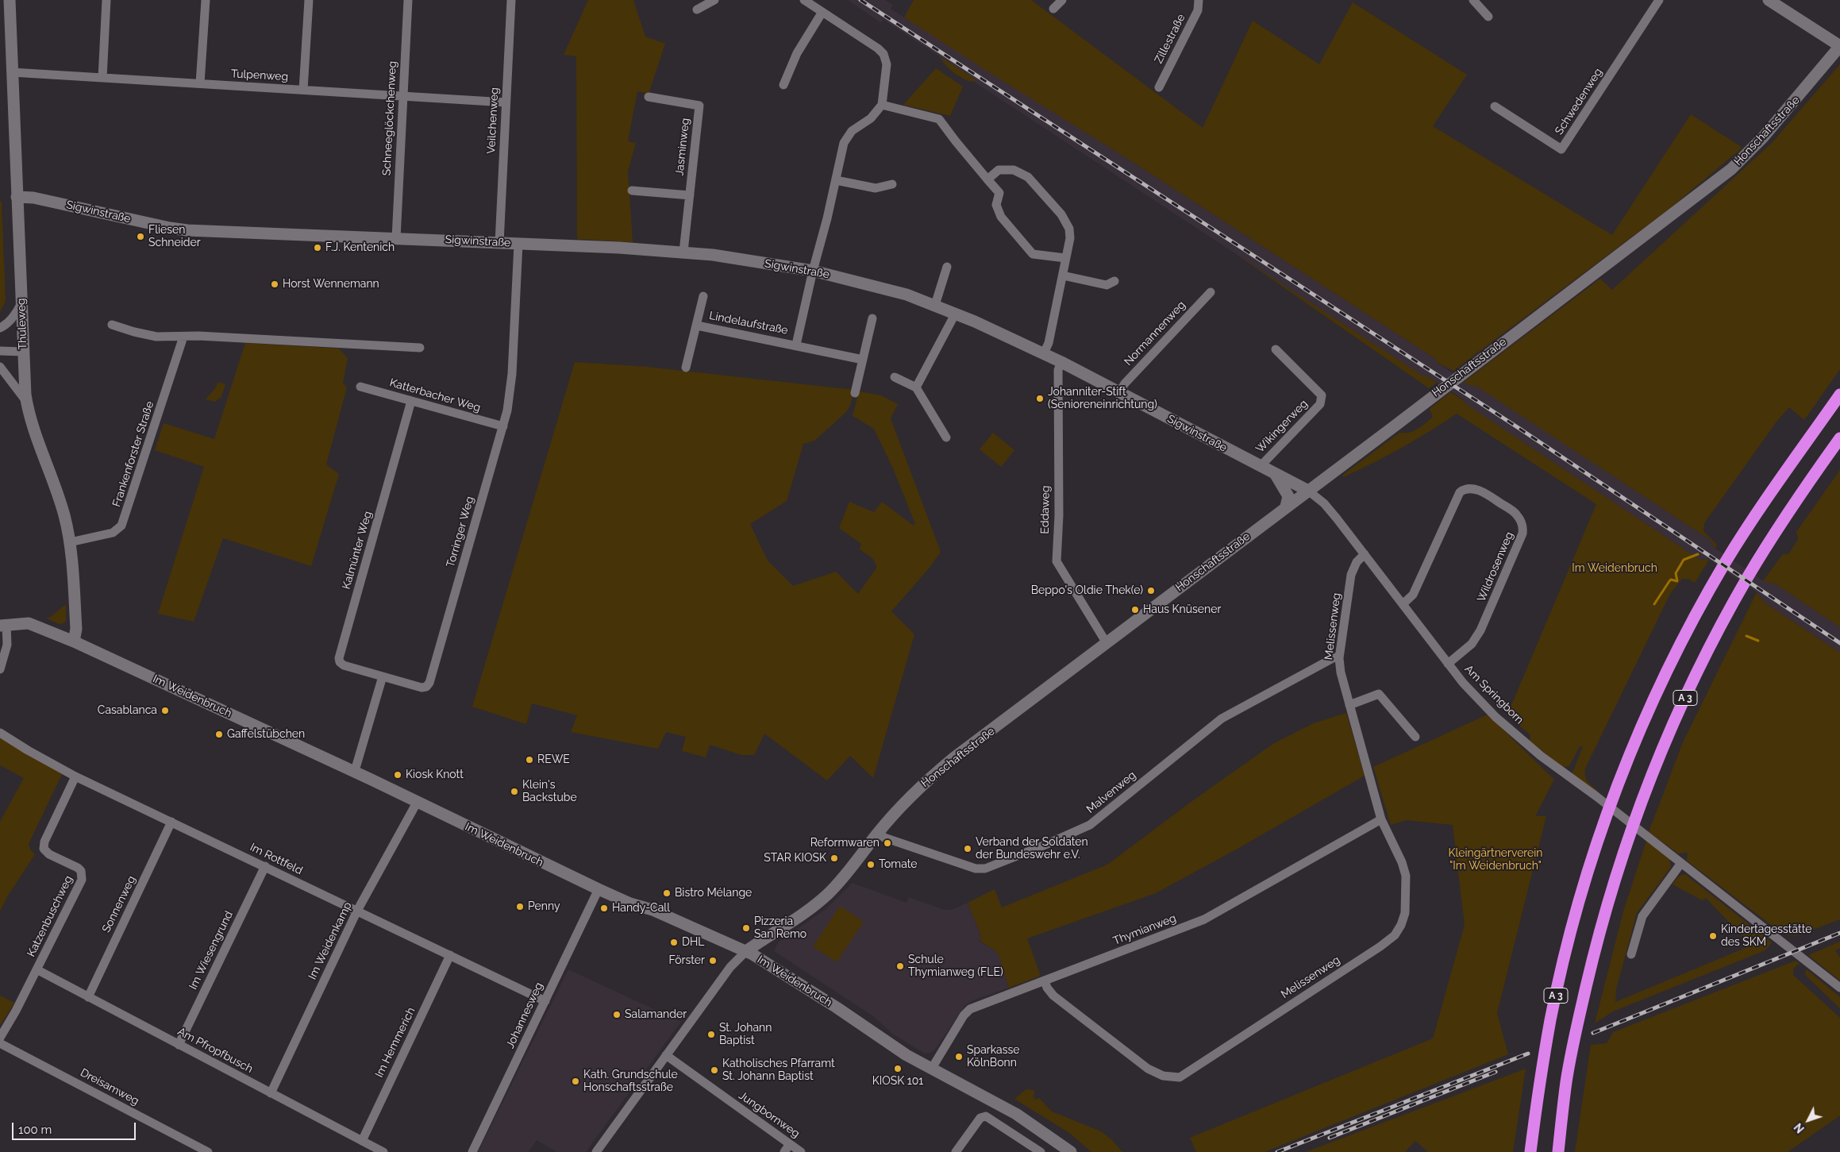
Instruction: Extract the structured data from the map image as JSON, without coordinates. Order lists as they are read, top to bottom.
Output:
{
  "streets": {
    "highway": ["A 3"],
    "street": [
      "Zillestraße",
      "Tulpenweg",
      "Schwedenweg",
      "Schneeglöckchenweg",
      "Veilchenweg",
      "Honschaftsstraße",
      "Jasminweg",
      "Sigwinstraße",
      "Lindelaufstraße",
      "Thuleweg",
      "Normannenweg",
      "Katterbacher Weg",
      "Wikingerweg",
      "Frankenforster Straße",
      "Eddaweg",
      "Torringer Weg",
      "Kalmünter Weg",
      "Wildrosenweg",
      "Melissenweg",
      "Am Springborn",
      "Im Weidenbruch",
      "Malvenweg",
      "Im Rottfeld",
      "Sonnenweg",
      "Katzenbuschweg",
      "Thymianweg",
      "Im Weidenkamp",
      "Im Wiesengrund",
      "Johannesweg",
      "Im Hemmerich",
      "Am Pfropfbusch",
      "Dreisamweg",
      "Jungbornweg"
    ]
  },
  "crossings": [
    ["Tulpenweg", "Schneeglöckchenweg"],
    ["Tulpenweg", "Veilchenweg"],
    ["Tulpenweg", "Thuleweg"],
    ["Schneeglöckchenweg", "Sigwinstraße"],
    ["Veilchenweg", "Sigwinstraße"],
    ["Honschaftsstraße", "Sigwinstraße"],
    ["Honschaftsstraße", "Eddaweg"],
    ["Honschaftsstraße", "Am Springborn"],
    ["Honschaftsstraße", "Im Weidenbruch"],
    ["Honschaftsstraße", "Malvenweg"],
    ["Honschaftsstraße", "Jungbornweg"],
    ["Jasminweg", "Sigwinstraße"],
    ["Sigwinstraße", "Lindelaufstraße"],
    ["Sigwinstraße", "Thuleweg"],
    ["Sigwinstraße", "Normannenweg"],
    ["Sigwinstraße", "Wikingerweg"],
    ["Sigwinstraße", "Eddaweg"],
    ["Sigwinstraße", "Torringer Weg"],
    ["Sigwinstraße", "Am Springborn"],
    ["Thuleweg", "Frankenforster Straße"],
    ["Thuleweg", "Im Weidenbruch"],
    ["Katterbacher Weg", "Torringer Weg"],
    ["Katterbacher Weg", "Kalmünter Weg"],
    ["Torringer Weg", "Kalmünter Weg"],
    ["Wildrosenweg", "Am Springborn"],
    ["Melissenweg", "Am Springborn"],
    ["Melissenweg", "Malvenweg"],
    ["Melissenweg", "Thymianweg"],
    ["Im Weidenbruch", "Thymianweg"],
    ["Im Weidenbruch", "Im Weidenkamp"],
    ["Im Weidenbruch", "Johannesweg"],
    ["Im Rottfeld", "Sonnenweg"],
    ["Im Rottfeld", "Katzenbuschweg"],
    ["Im Rottfeld", "Im Weidenkamp"],
    ["Im Rottfeld", "Im Wiesengrund"],
    ["Im Rottfeld", "Johannesweg"],
    ["Im Rottfeld", "Im Hemmerich"],
    ["Sonnenweg", "Am Pfropfbusch"],
    ["Katzenbuschweg", "Am Pfropfbusch"],
    ["Im Weidenkamp", "Am Pfropfbusch"],
    ["Im Wiesengrund", "Am Pfropfbusch"],
    ["Im Hemmerich", "Am Pfropfbusch"]
  ],
  "parks": ["Im Weidenbruch", "Kleingärtnerverein \"Im Weidenbruch\""],
  "places": [
    "Fliesen Schneider",
    "F.J. Kentenich",
    "Horst Wennemann",
    "Johanniter-Stift (Senioreneinrichtung)",
    "Beppo's Oldie Thek(e)",
    "Haus Knüsener",
    "Casablanca",
    "Gaffelstübchen",
    "REWE",
    "Kiosk Knott",
    "Klein's Backstube",
    "Reformwaren",
    "Verband der Soldaten der Bundeswehr e.V.",
    "STAR KIOSK",
    "Tomate",
    "Bistro Mélange",
    "Penny",
    "Handy-Call",
    "Pizzeria San Remo",
    "Kindertagesstätte des SKM",
    "DHL",
    "Förster",
    "Schule Thymianweg (FLE)",
    "Salamander",
    "St. Johann Baptist",
    "Sparkasse KölnBonn",
    "KIOSK 101",
    "Katholisches Pfarramt St. Johann Baptist",
    "Kath. Grundschule Honschaftsstraße"
  ],
  "scale_bar": "100 m",
  "north": "bottom left"
}
